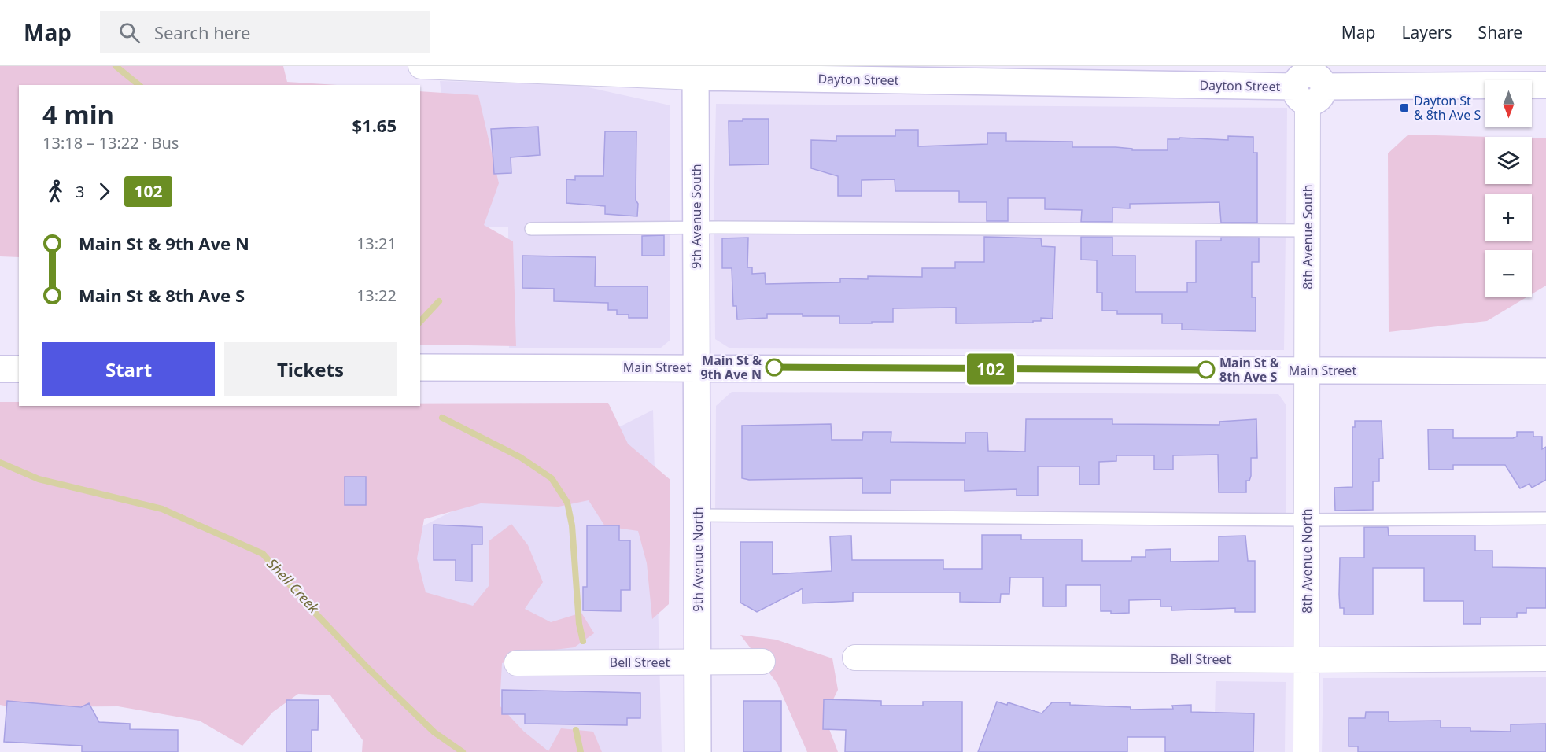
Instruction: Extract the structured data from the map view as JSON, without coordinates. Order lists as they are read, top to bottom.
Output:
{
  "streets": {
    "main road": [
      "Dayton Street",
      "9th Avenue South",
      "Main Street",
      "9th Avenue North"
    ],
    "street": ["8th Avenue South", "8th Avenue North", "Bell Street"]
  },
  "crossings": [
    ["Dayton Street", "9th Avenue South"],
    ["Dayton Street", "8th Avenue South"],
    ["9th Avenue South", "Main Street"],
    ["9th Avenue South", "9th Avenue North"],
    ["8th Avenue South", "Main Street"],
    ["8th Avenue South", "8th Avenue North"],
    ["Main Street", "9th Avenue North"],
    ["Main Street", "8th Avenue North"],
    ["9th Avenue North", "Bell Street"],
    ["8th Avenue North", "Bell Street"]
  ],
  "water": ["Shell Creek"],
  "places": {
    "transit": ["Dayton St & 8th Ave S"],
    "other": ["Main St & 9th Ave N", "Main St & 8th Ave S"]
  },
  "lines": ["bus line 102"],
  "north": "bottom",
  "page": {
    "header": "Map",
    "search": "Search here",
    "nav": ["Map", "Layers", "Share"],
    "on_map": "102",
    "map_buttons": ["+", "−"],
    "heading": ["4 min", "13:18 – 13:22 · Bus", "$1.65"],
    "legs": ["3", "102"],
    "list": [
      {
        "name": "Main St & 9th Ave N",
        "value": "13:21"
      },
      {
        "name": "Main St & 8th Ave S",
        "value": "13:22"
      }
    ],
    "buttons": ["Start", "Tickets"]
  }
}
